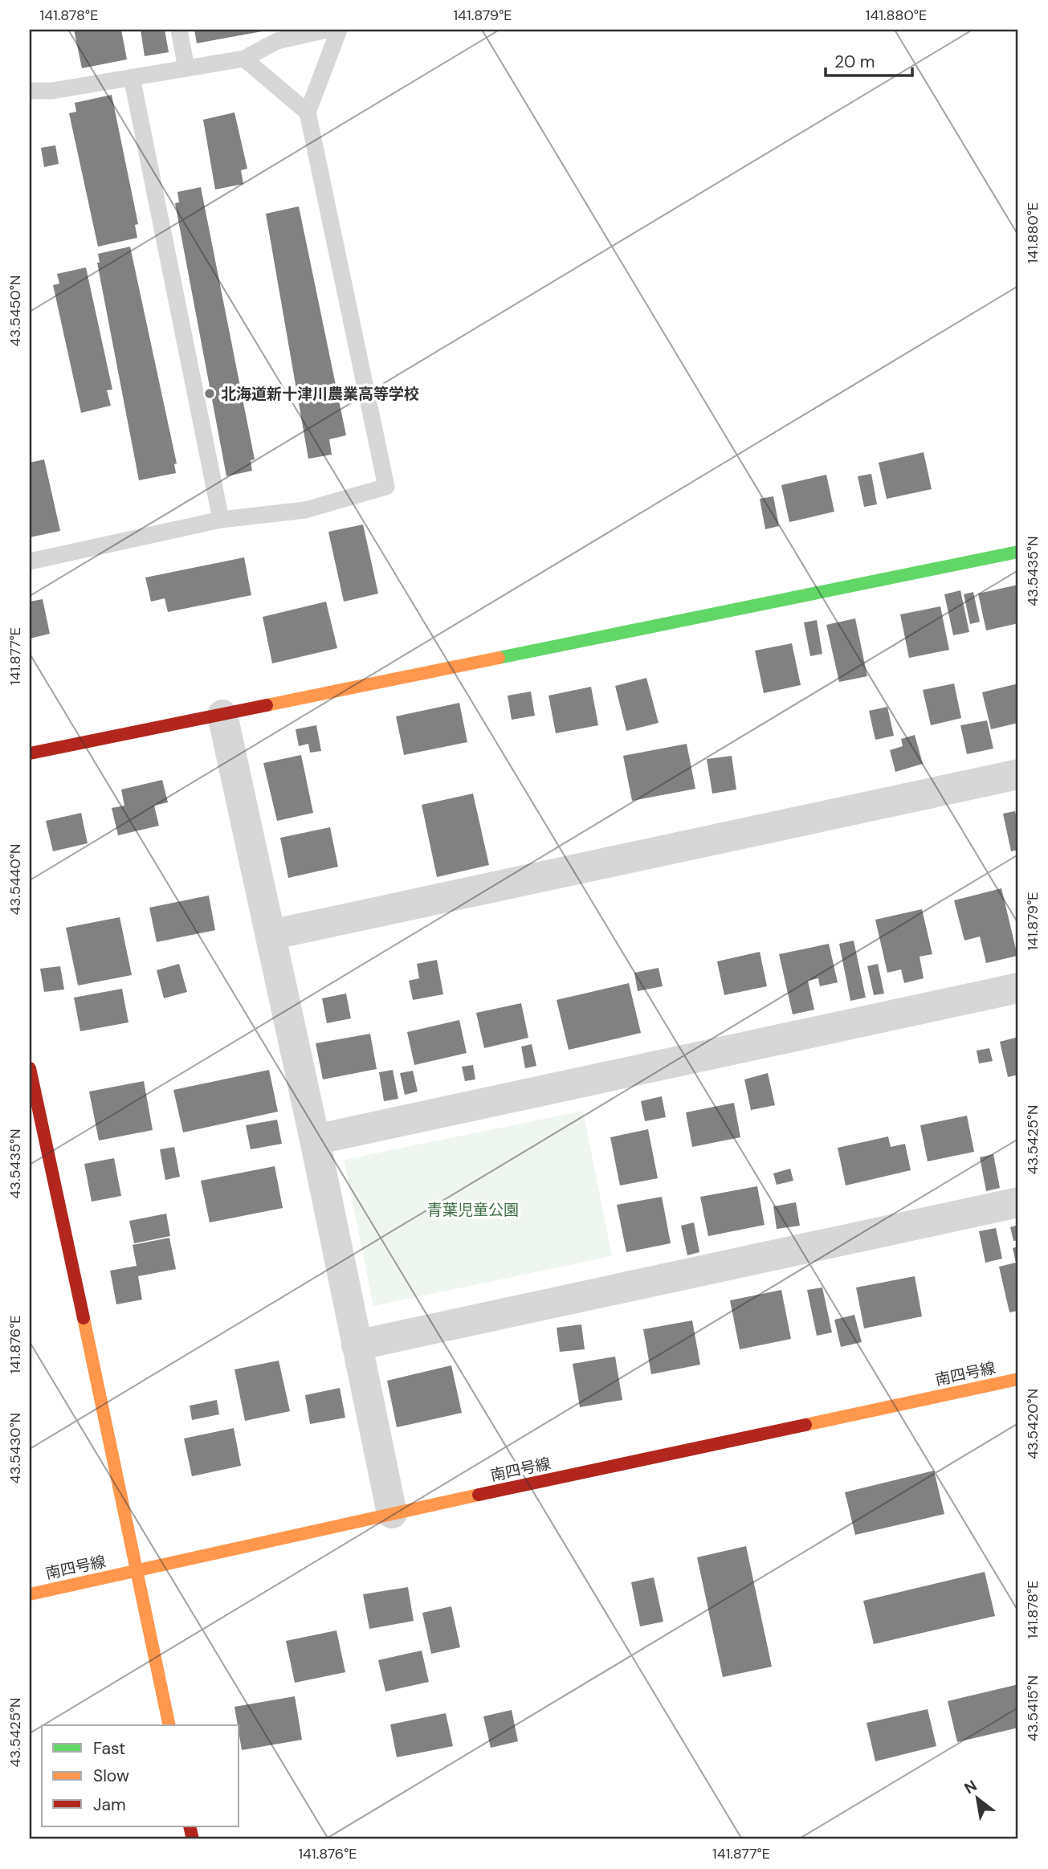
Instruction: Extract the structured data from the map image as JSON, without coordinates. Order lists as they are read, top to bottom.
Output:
{
  "streets": {
    "street": ["南四号線"]
  },
  "parks": ["青葉児童公園"],
  "places": ["北海道新十津川農業高等学校"],
  "legend": ["Fast", "Slow", "Jam"],
  "scale_bar": "20 m",
  "north": "top left",
  "coordinates": [
    "141.878°E",
    "141.879°E",
    "141.880°E",
    "43.5450°N",
    "43.5435°N",
    "141.877°E",
    "43.5440°N",
    "43.5425°N",
    "141.876°E",
    "43.5420°N",
    "43.5430°N",
    "43.5415°N"
  ]
}
